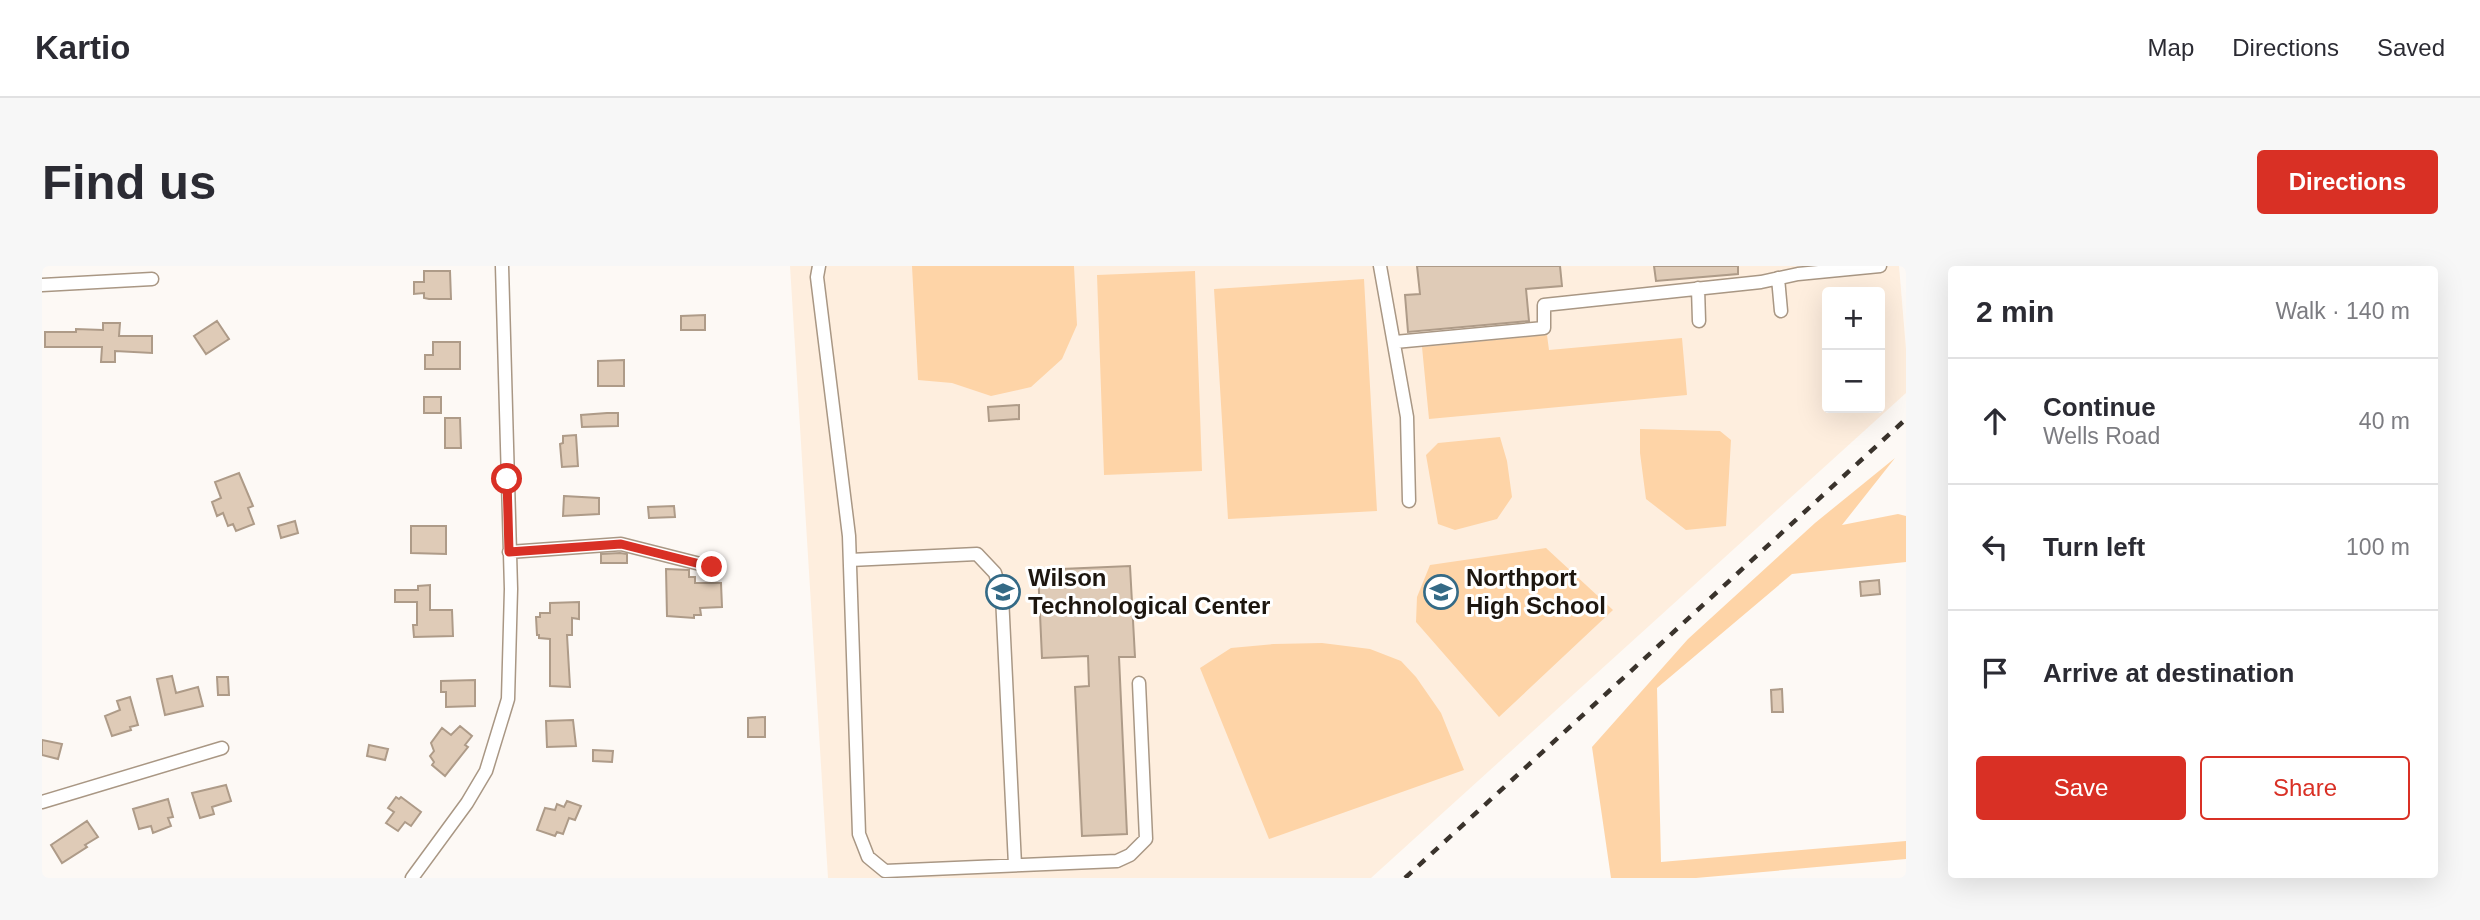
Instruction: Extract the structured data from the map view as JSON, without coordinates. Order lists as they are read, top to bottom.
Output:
{
  "places": {
    "school or university": ["Wilson Technological Center", "Northport High School"]
  },
  "page": {
    "header": "Kartio",
    "nav": ["Map", "Directions", "Saved"],
    "buttons": [
      "Directions",
      ["Save", "Share"]
    ],
    "title": "Find us",
    "heading": ["2 min", "Walk · 140 m"],
    "map_buttons": ["+", "−"],
    "list": [
      ["Continue", "Wells Road", "40 m"],
      ["Turn left", "100 m"],
      "Arrive at destination"
    ]
  }
}
